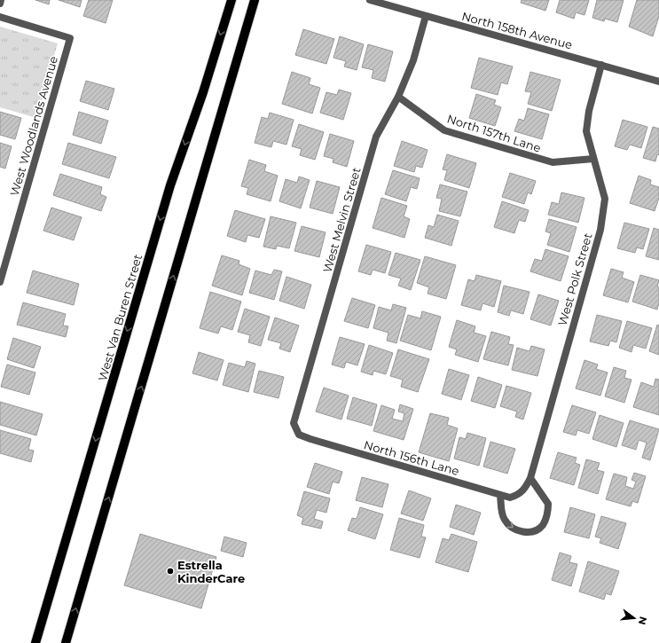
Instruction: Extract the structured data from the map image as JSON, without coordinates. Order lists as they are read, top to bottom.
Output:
{
  "streets": {
    "main road": ["West Van Buren Street"],
    "street": [
      "North 158th Avenue",
      "West Woodlands Avenue",
      "North 157th Lane",
      "West Melvin Street",
      "West Polk Street",
      "North 156th Lane"
    ]
  },
  "crossings": [
    ["North 158th Avenue", "West Melvin Street"],
    ["North 158th Avenue", "West Polk Street"],
    ["North 157th Lane", "West Melvin Street"],
    ["North 157th Lane", "West Polk Street"],
    ["West Melvin Street", "North 156th Lane"],
    ["West Polk Street", "North 156th Lane"]
  ],
  "places": ["Estrella KinderCare"],
  "north": "right"
}
